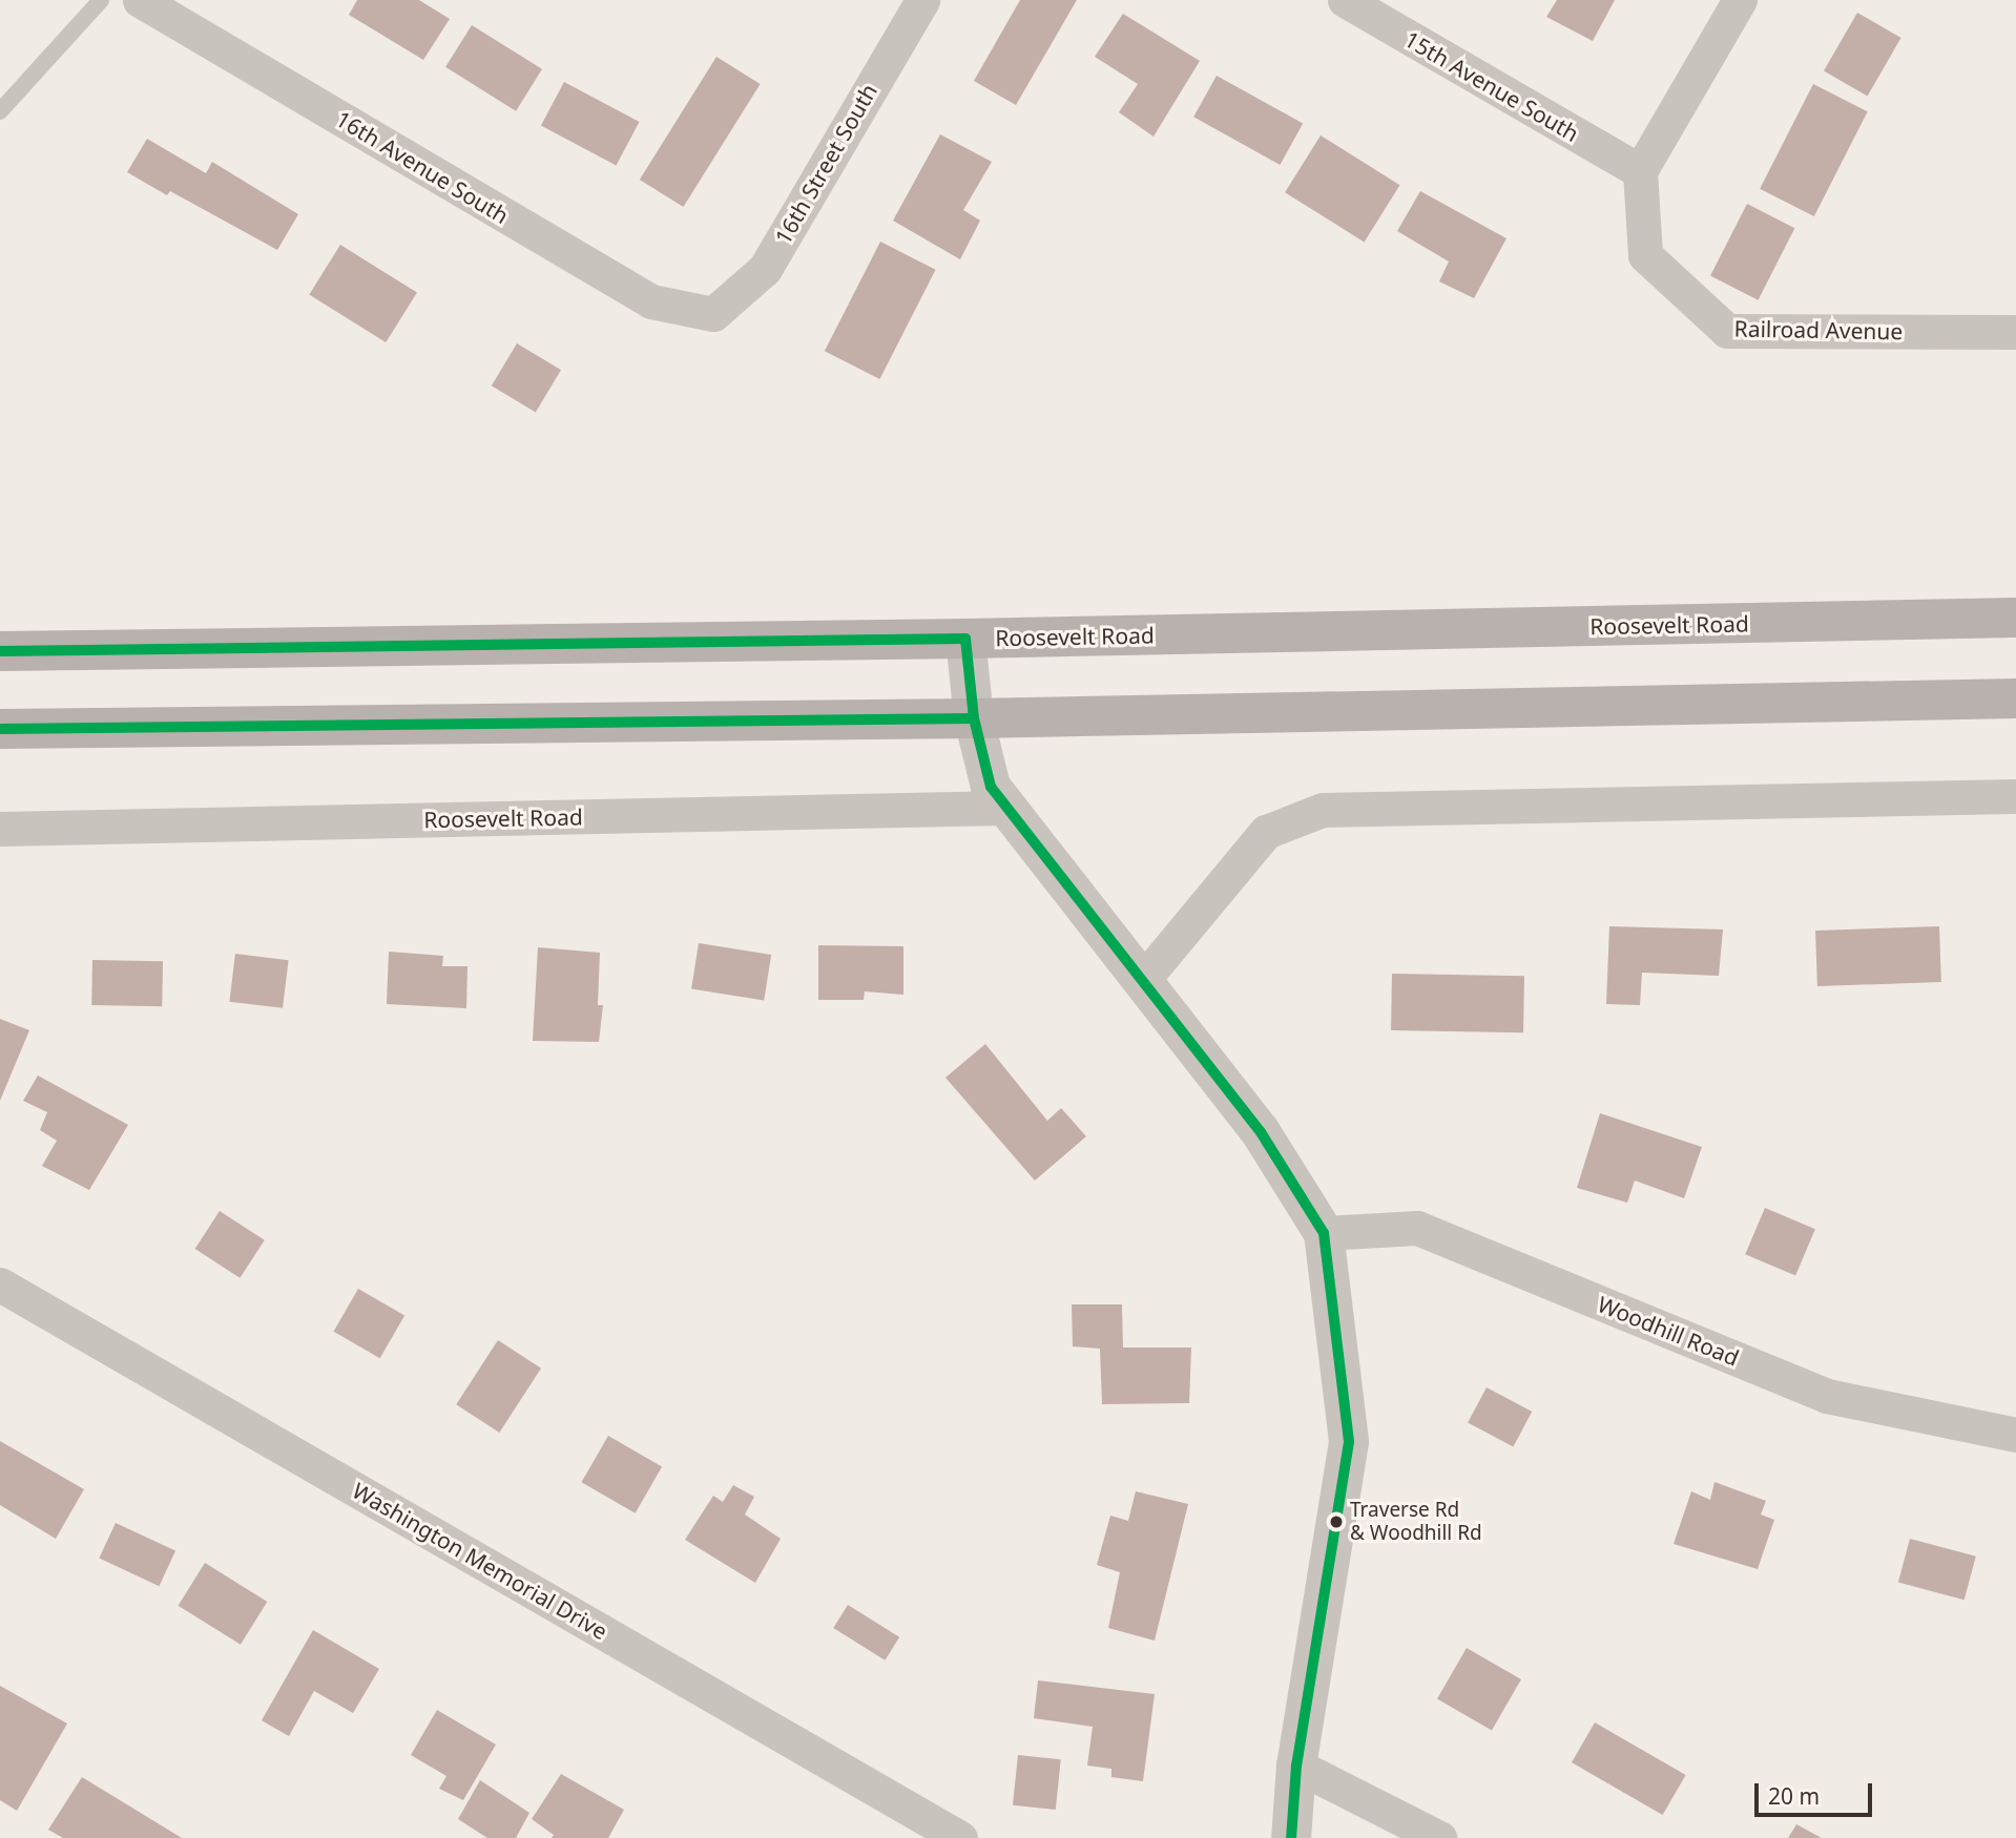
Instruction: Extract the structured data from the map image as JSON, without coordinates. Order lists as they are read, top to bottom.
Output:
{
  "streets": {
    "main road": ["Roosevelt Road"],
    "street": [
      "15th Avenue South",
      "16th Street South",
      "16th Avenue South",
      "Railroad Avenue",
      "Woodhill Road",
      "Washington Memorial Drive"
    ]
  },
  "crossings": [
    ["15th Avenue South", "Railroad Avenue"],
    ["16th Street South", "16th Avenue South"]
  ],
  "places": ["Traverse Rd & Woodhill Rd"],
  "scale_bar": "20 m"
}
